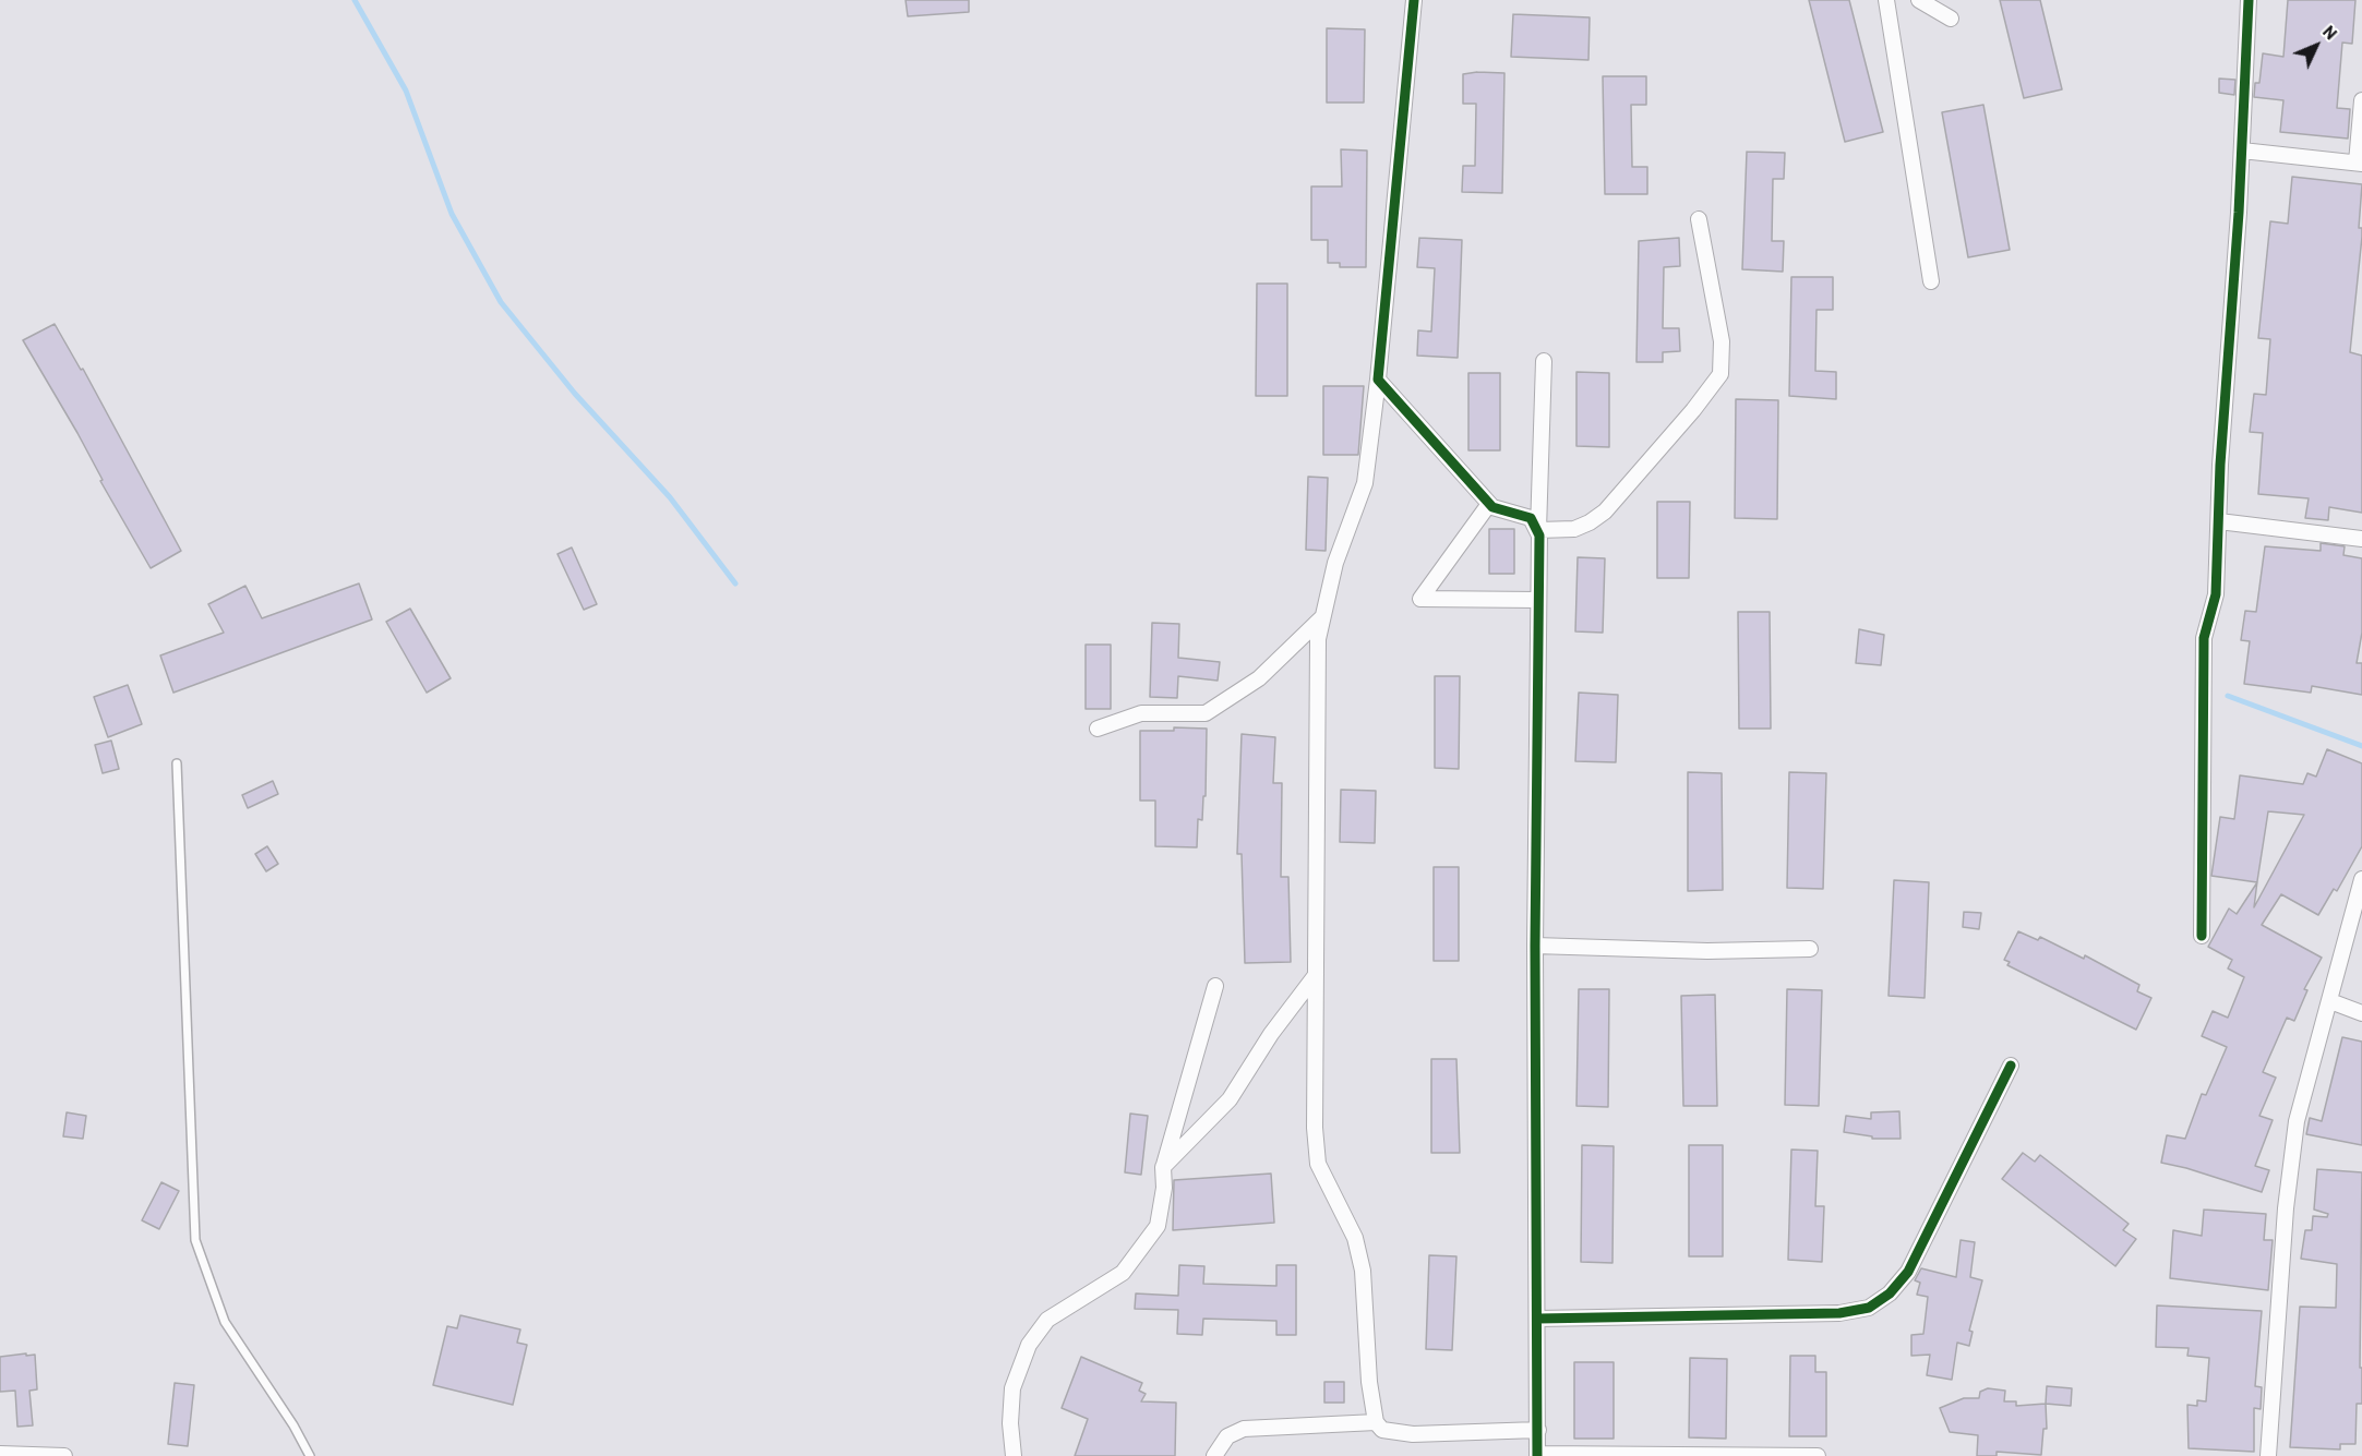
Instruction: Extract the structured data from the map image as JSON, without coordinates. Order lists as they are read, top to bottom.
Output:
{
  "north": "top right"
}
